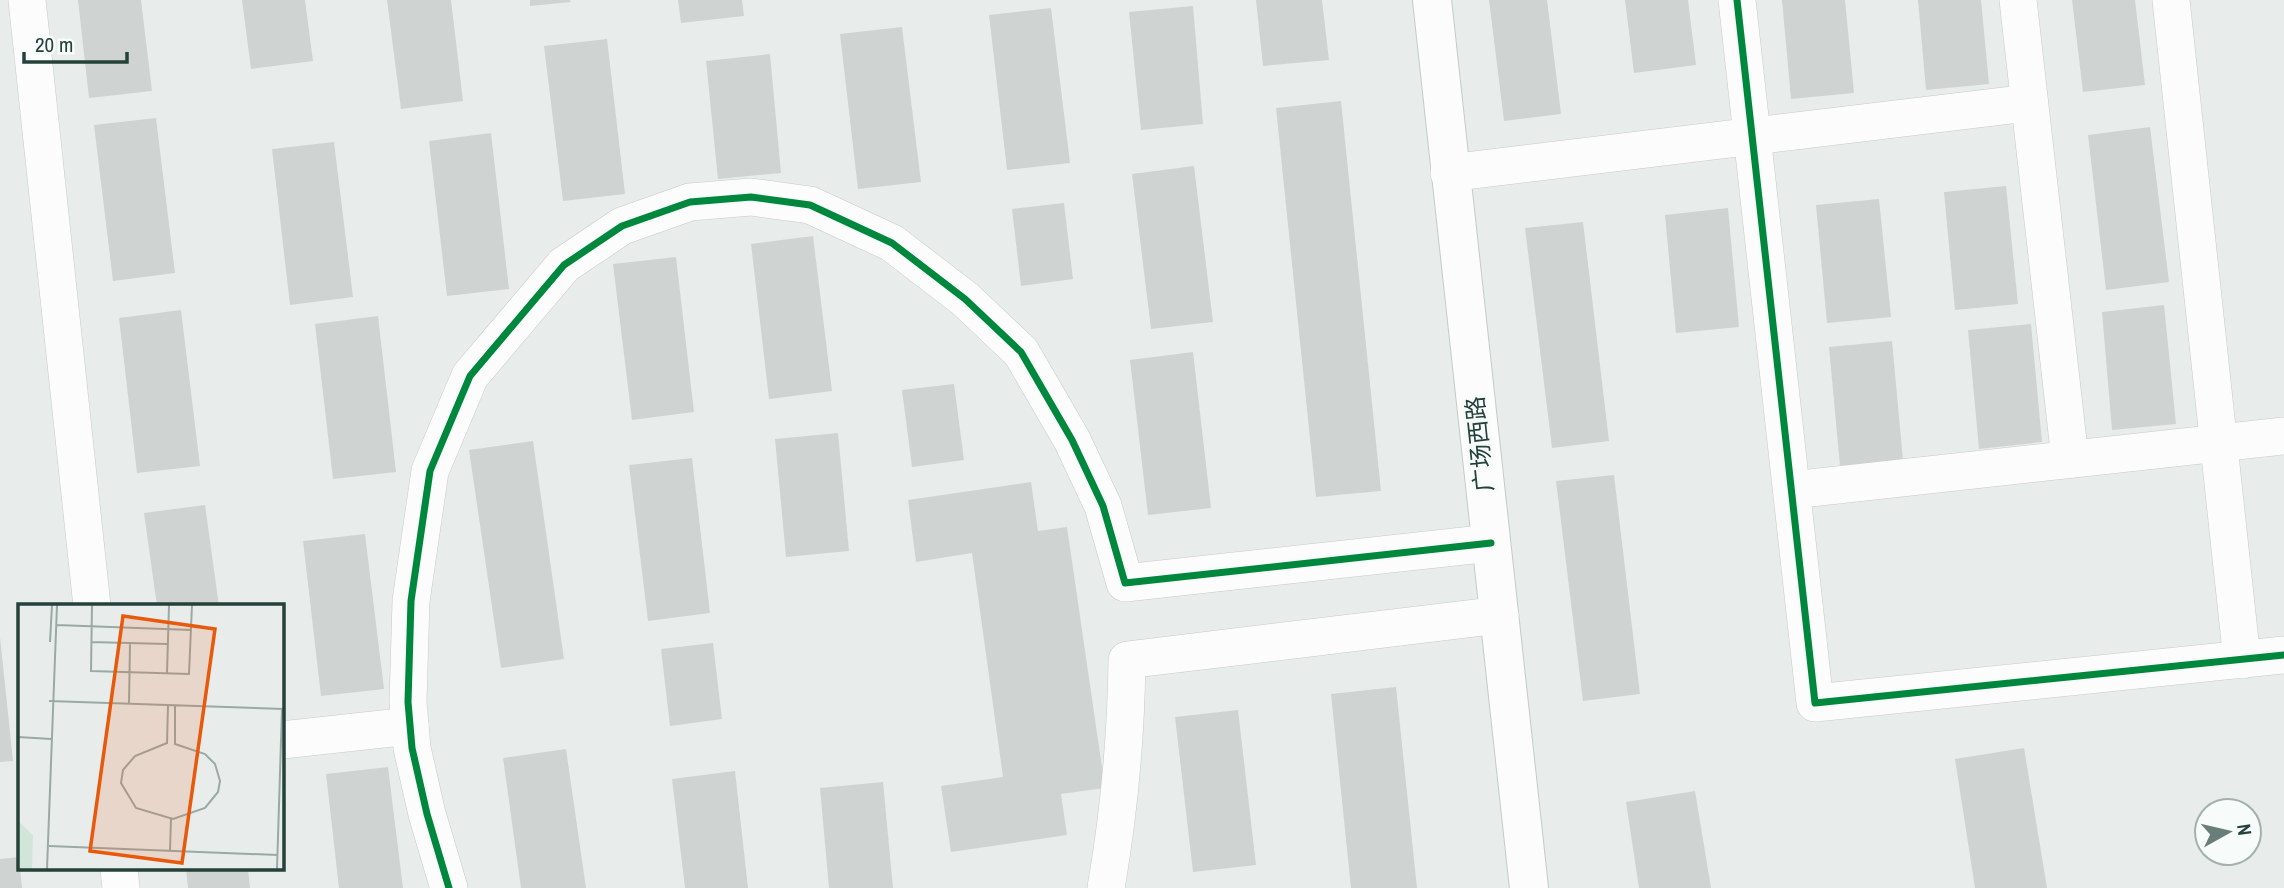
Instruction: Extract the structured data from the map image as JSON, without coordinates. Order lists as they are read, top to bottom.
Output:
{
  "streets": {
    "main road": ["广场西路"]
  },
  "scale_bar": "20 m",
  "north": "right"
}
